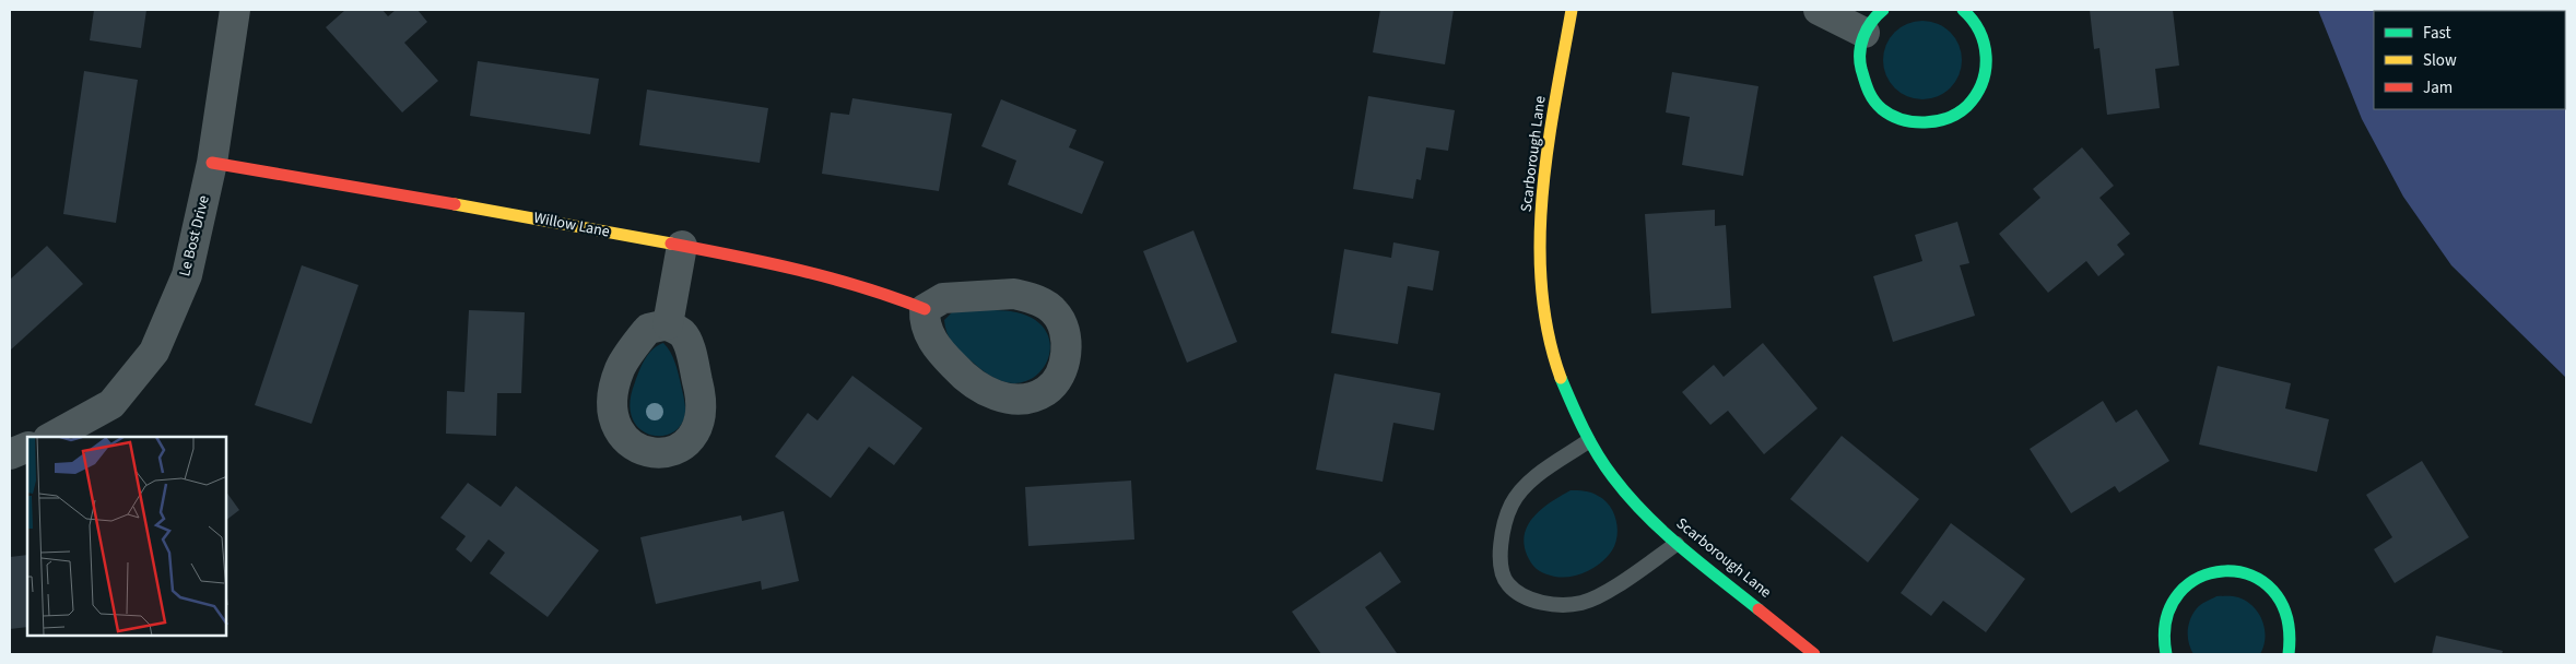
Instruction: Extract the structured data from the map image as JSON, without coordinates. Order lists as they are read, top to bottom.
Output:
{
  "streets": {
    "street": ["Scarborough Lane", "Willow Lane", "Le Bost Drive"]
  },
  "crossings": [
    ["Willow Lane", "Le Bost Drive"]
  ],
  "legend": ["Fast", "Slow", "Jam"]
}
